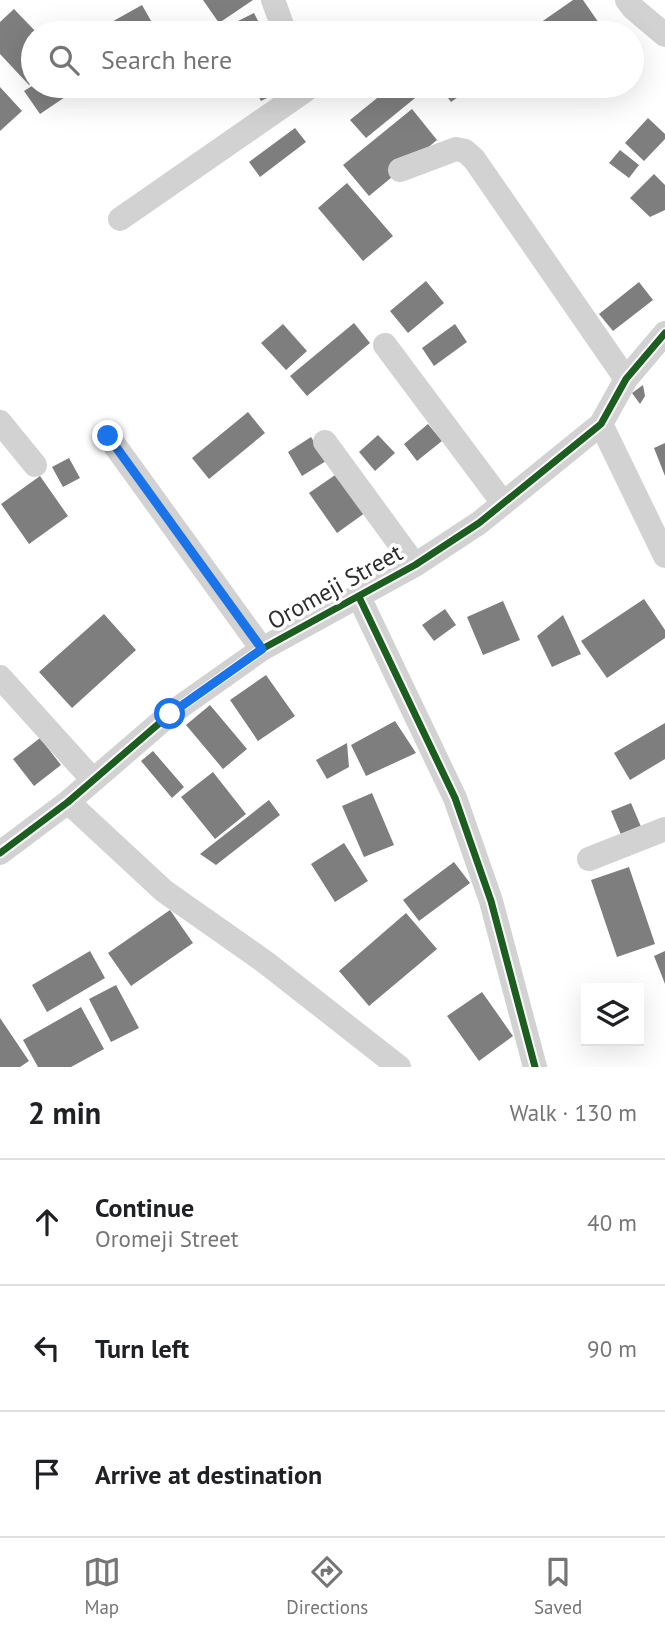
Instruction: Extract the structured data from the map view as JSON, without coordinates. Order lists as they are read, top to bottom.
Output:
{
  "streets": {
    "street": ["Oromeji Street"]
  },
  "page": {
    "search": "Search here",
    "heading": ["2 min", "Walk · 130 m"],
    "list": [
      ["Continue", "Oromeji Street", "40 m"],
      ["Turn left", "90 m"],
      "Arrive at destination"
    ],
    "nav": ["Map", "Directions", "Saved"]
  }
}
